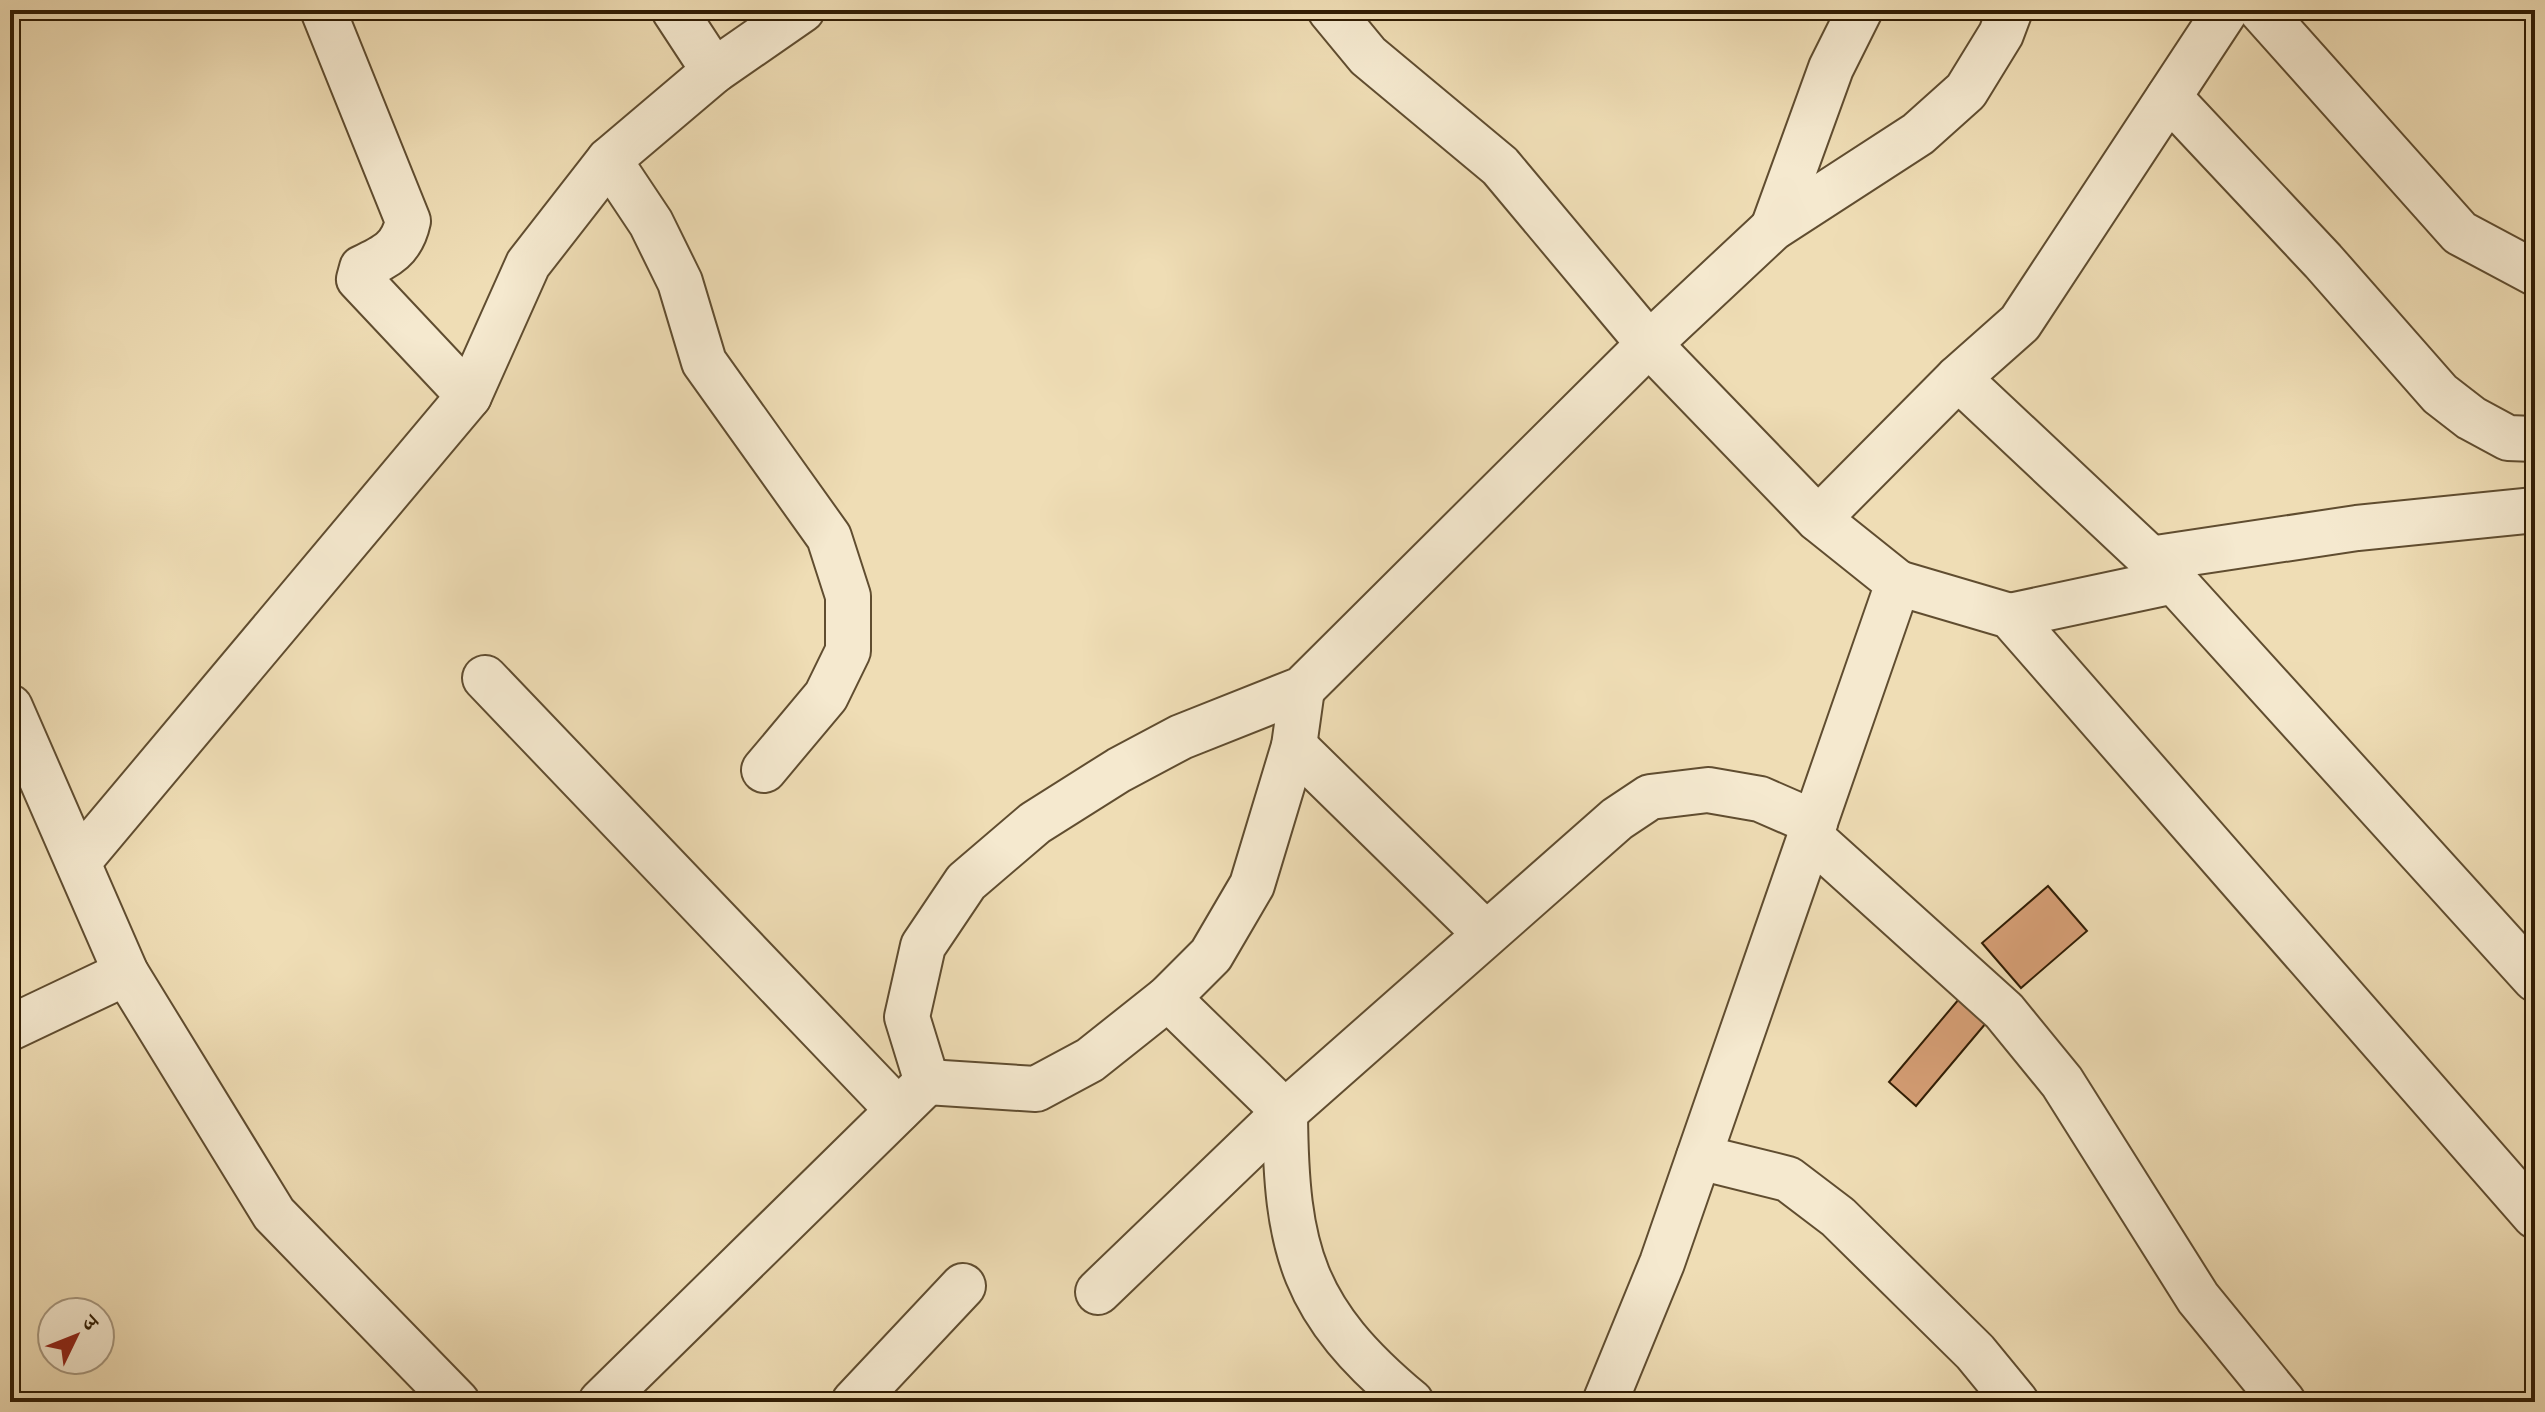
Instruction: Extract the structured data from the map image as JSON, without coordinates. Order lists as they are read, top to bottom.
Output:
{
  "north": "top right"
}
